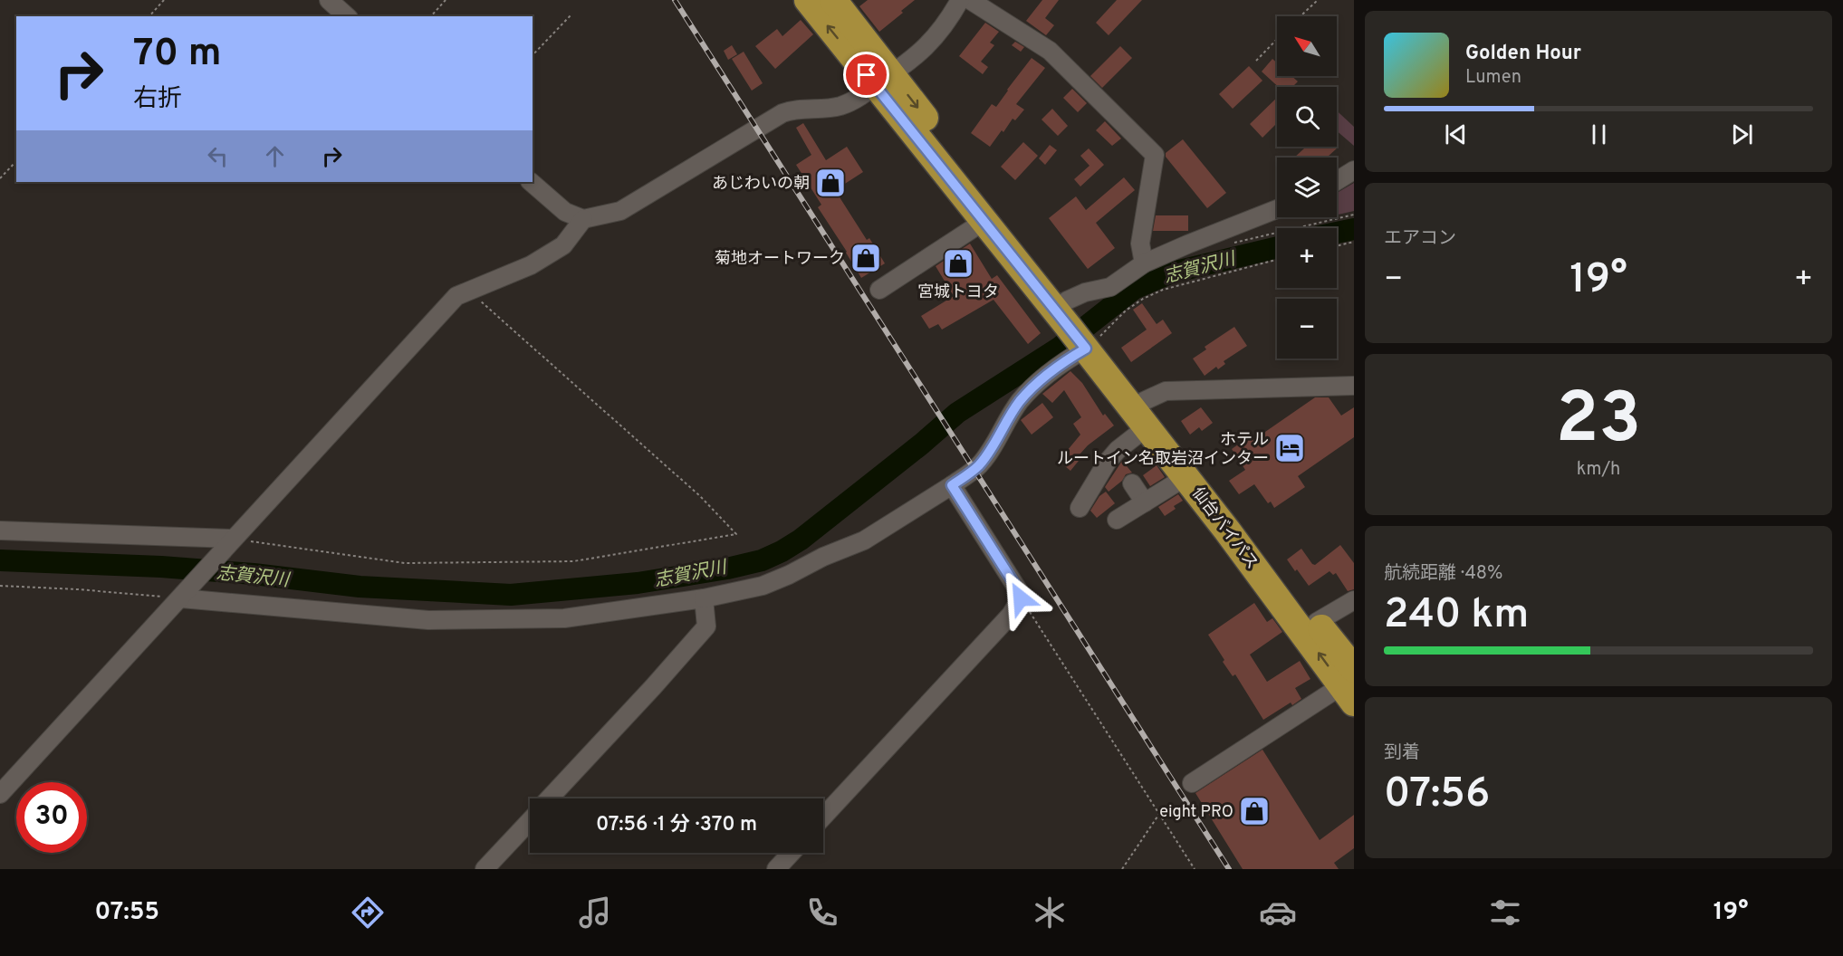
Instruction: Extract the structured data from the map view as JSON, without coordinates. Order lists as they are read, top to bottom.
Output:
{
  "streets": {
    "highway": ["仙台バイパス"]
  },
  "water": ["志賀沢川"],
  "places": {
    "shop": [
      "あじわいの朝",
      "菊地オートワーク",
      "宮城トヨタ",
      "eight PRO"
    ],
    "hotel": ["ホテル ルートイン名取岩沼インター"]
  },
  "north": "top left",
  "page": {
    "map_buttons": ["+", "−"],
    "turn": ["70 m", "右折"],
    "song": ["Golden Hour", "Lumen"],
    "tile": [
      "エアコン",
      ["23", "km/h"],
      ["航続距離 · 48%", "240 km"],
      ["到着", "07:56"]
    ],
    "heat": ["−", "19°", "+"],
    "limit": "30",
    "trip": "07:56 · 1 分 · 370 m",
    "tabs": ["07:55", "19°"]
  }
}
